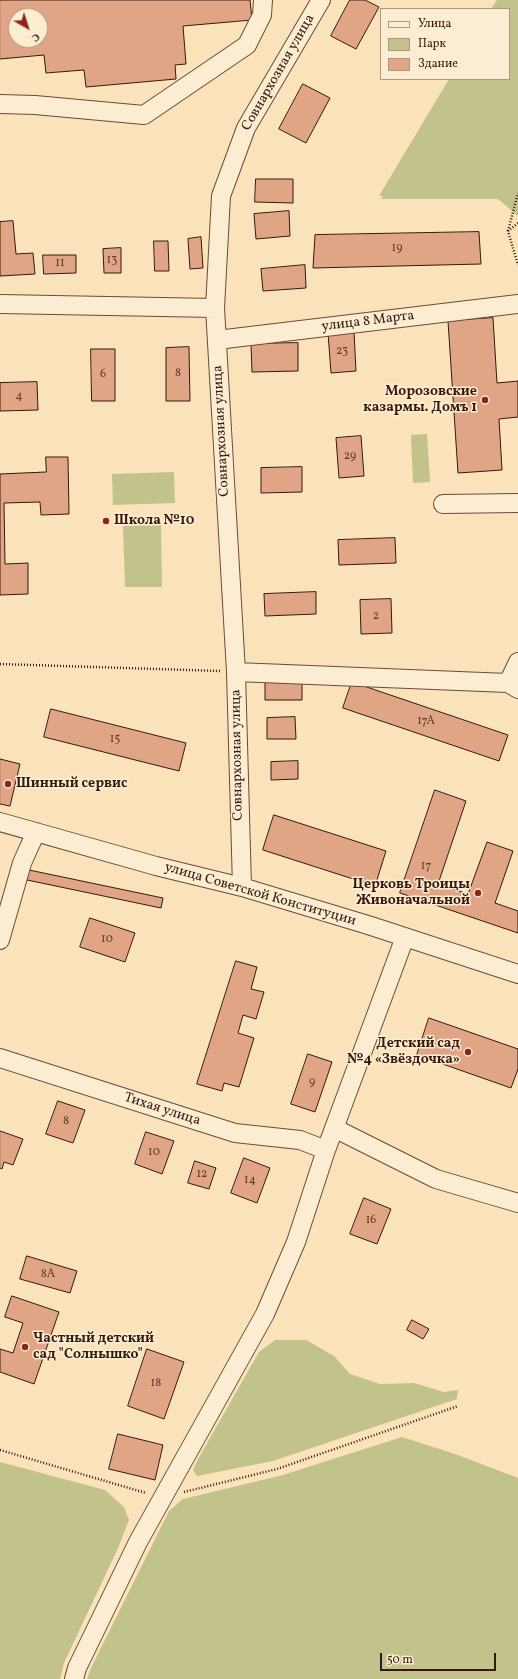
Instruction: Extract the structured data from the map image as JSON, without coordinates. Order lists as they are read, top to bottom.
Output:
{
  "streets": {
    "street": [
      "Совнархозная улица",
      "улица 8 Марта",
      "улица Советской Конституции",
      "Тихая улица"
    ]
  },
  "crossings": [
    ["Совнархозная улица", "улица 8 Марта"],
    ["Совнархозная улица", "улица Советской Конституции"]
  ],
  "places": [
    "Морозовские казармы. Домъ 1",
    "Школа №10",
    "Шинный сервис",
    "Церковь Троицы Живоначальной",
    "Детский сад №4 «Звёздочка»",
    "Частный детский сад \"Солнышко\""
  ],
  "house_numbers": [
    "19",
    "13",
    "11",
    "23",
    "8",
    "6",
    "4",
    "29",
    "2",
    "17А",
    "15",
    "17",
    "10",
    "9",
    "8",
    "10",
    "12",
    "14",
    "16",
    "8А",
    "18"
  ],
  "legend": ["Улица", "Парк", "Здание"],
  "scale_bar": "50 m",
  "north": "bottom right"
}
